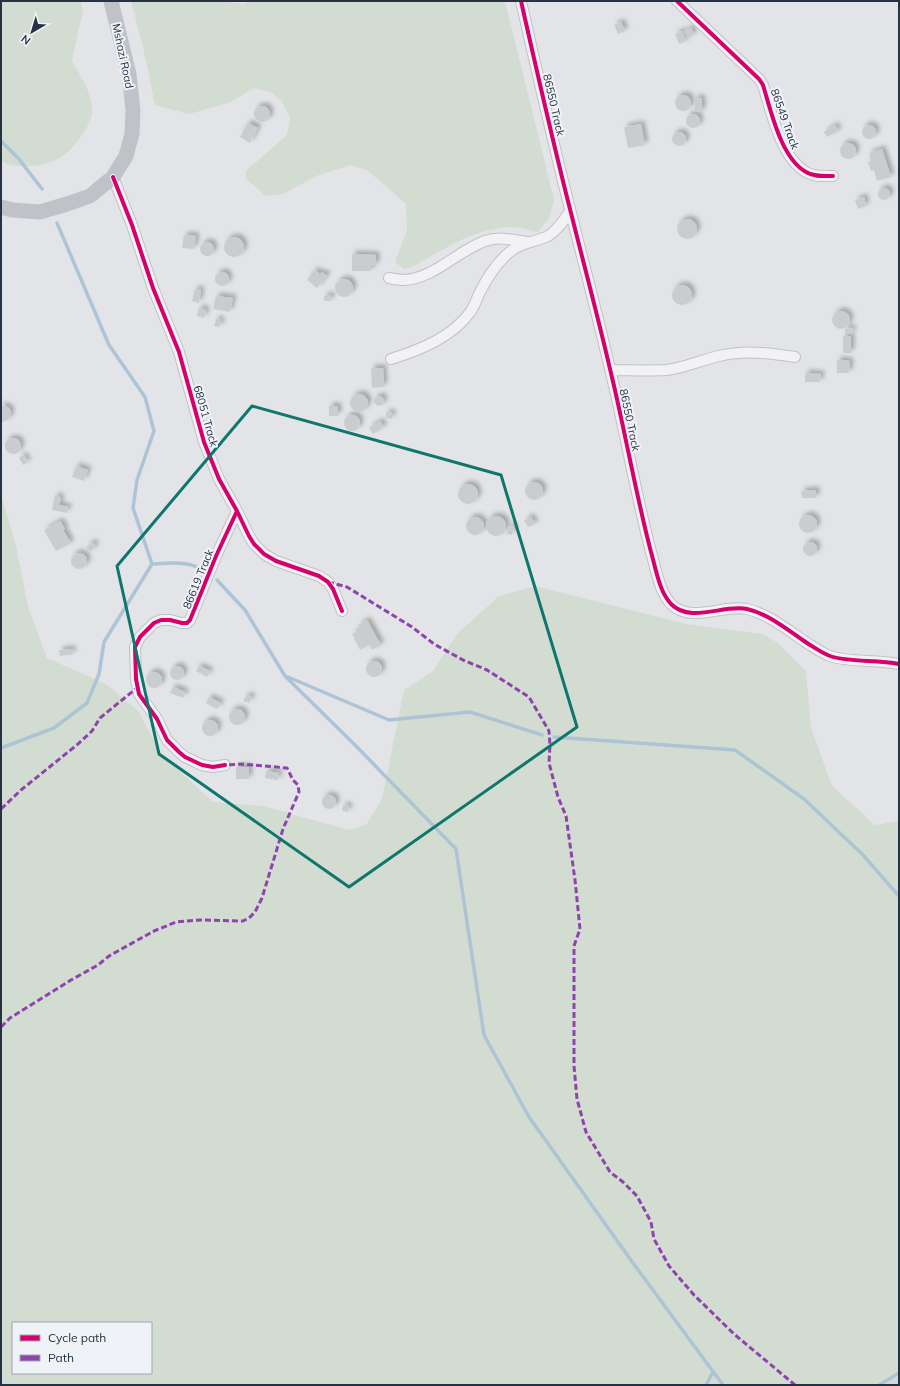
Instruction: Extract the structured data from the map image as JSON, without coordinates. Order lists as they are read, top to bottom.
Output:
{
  "streets": {
    "street": [
      "Mshazi Road",
      "86550 Track",
      "86549 Track",
      "68051 Track",
      "86619 Track"
    ]
  },
  "crossings": [
    ["Mshazi Road", "68051 Track"],
    ["68051 Track", "86619 Track"]
  ],
  "legend": ["Cycle path", "Path"],
  "north": "bottom left"
}
